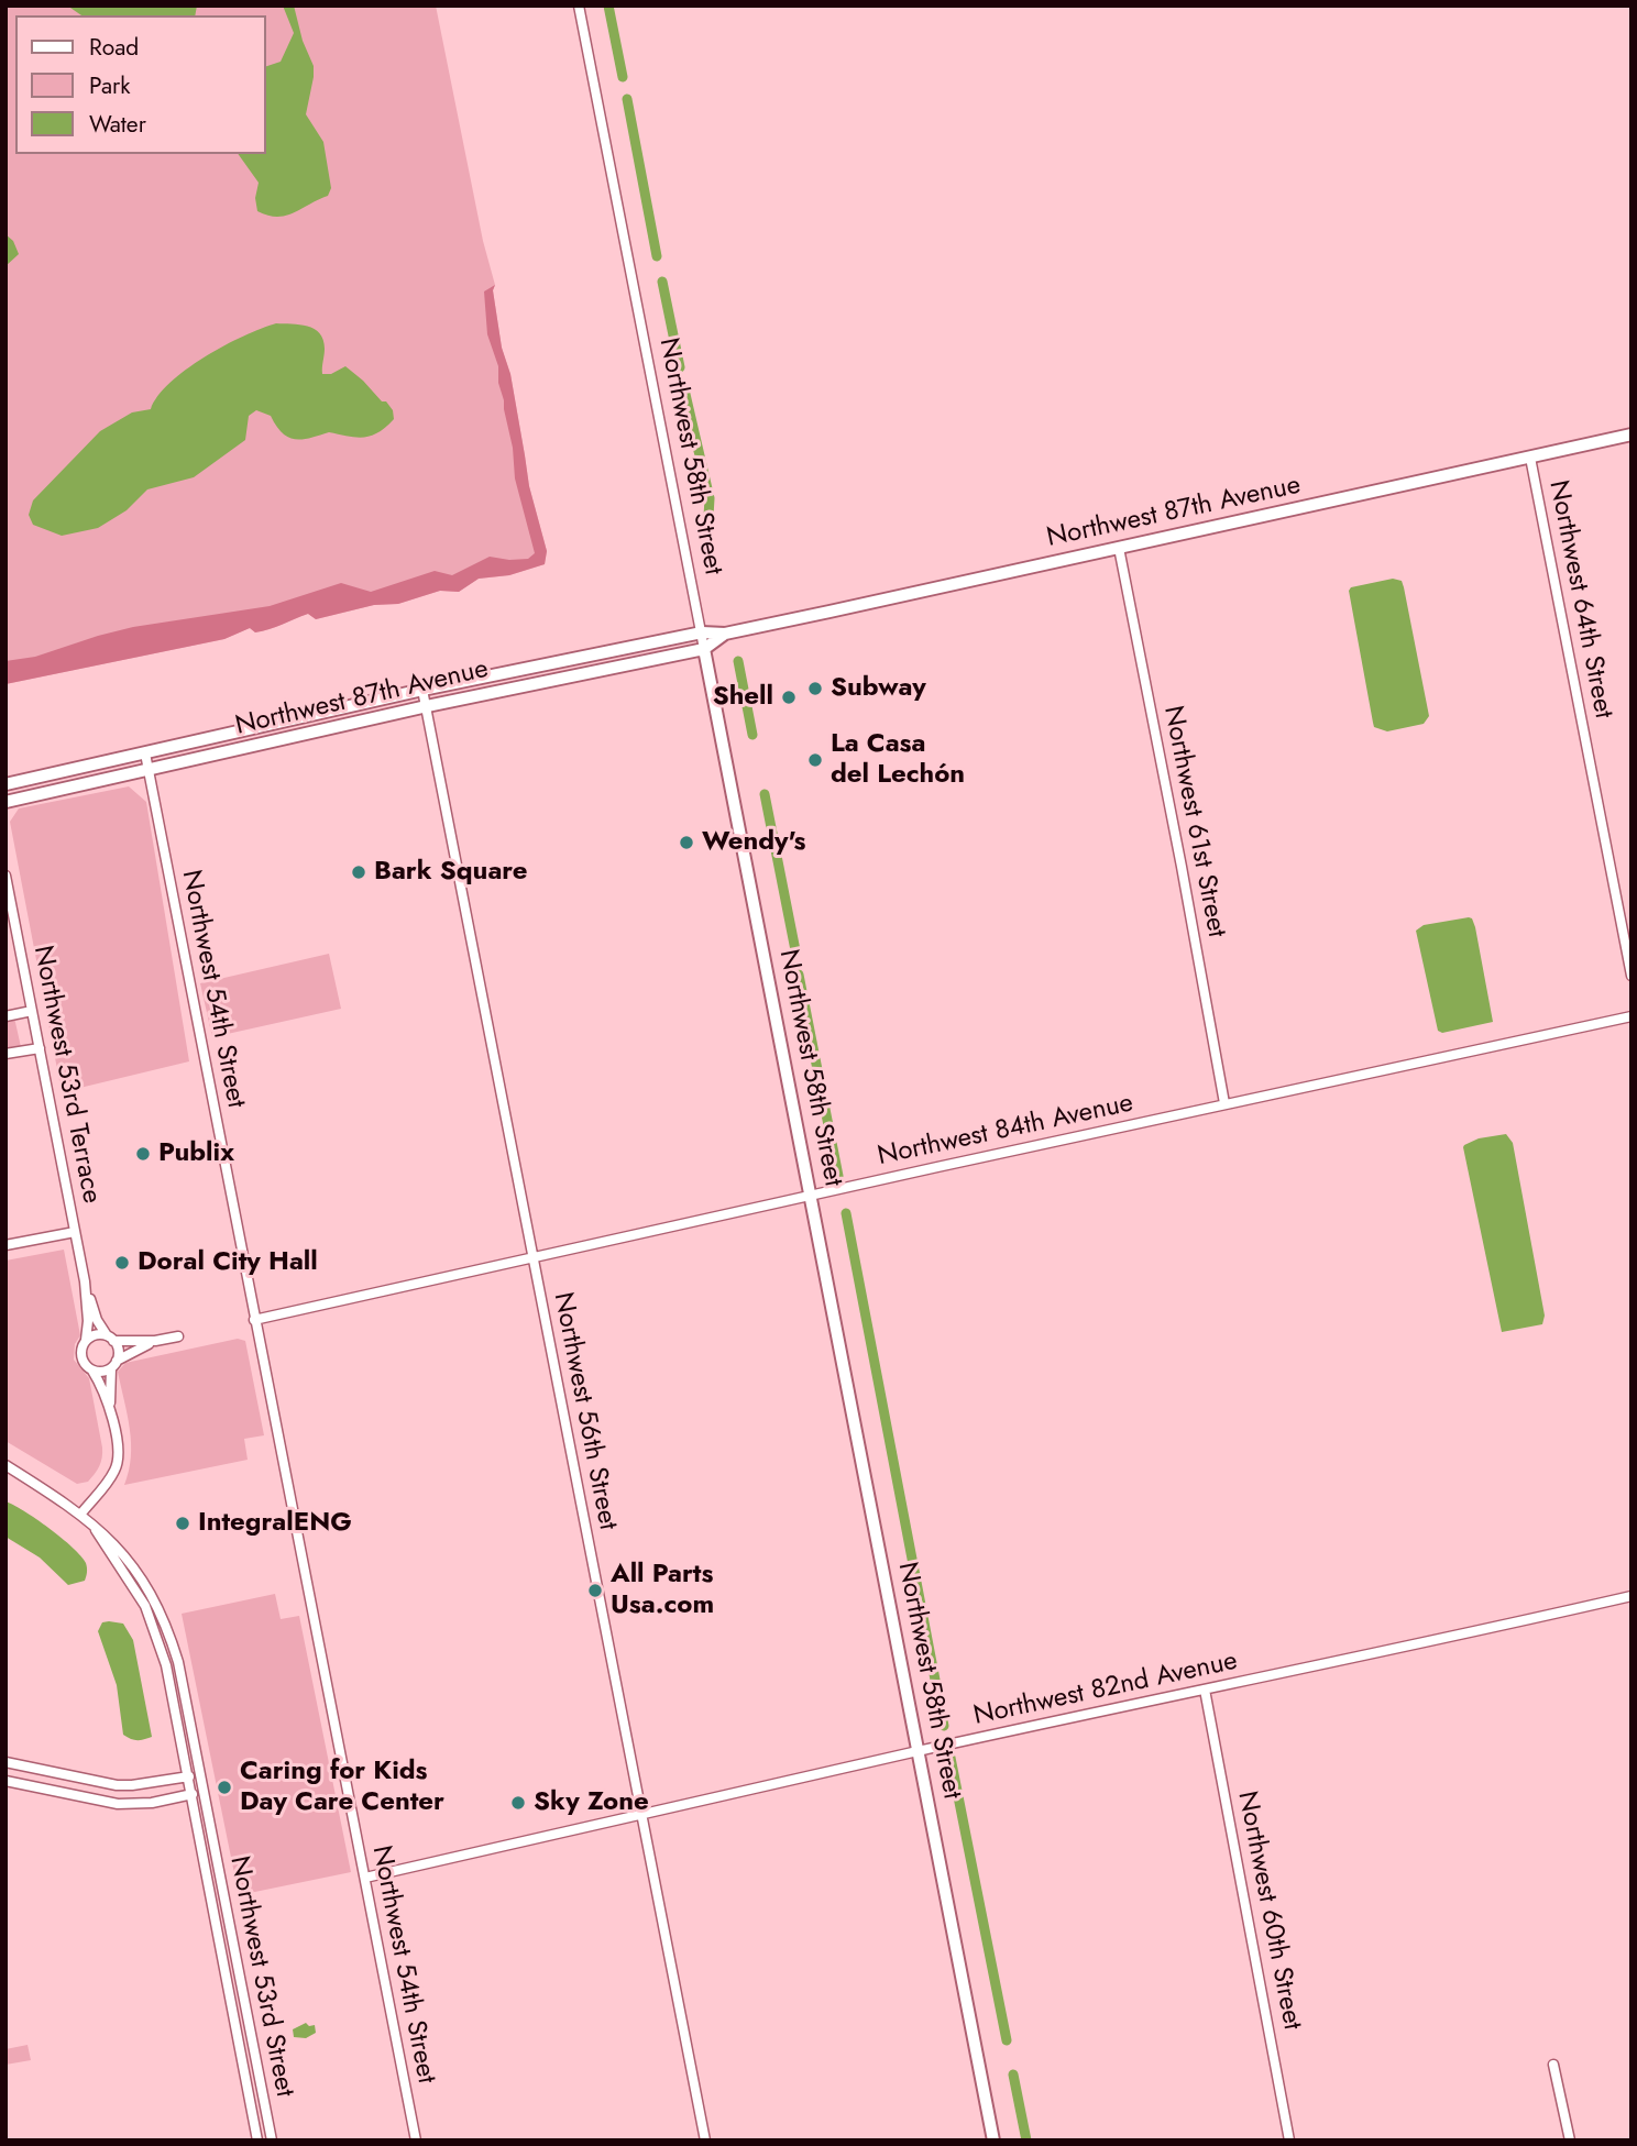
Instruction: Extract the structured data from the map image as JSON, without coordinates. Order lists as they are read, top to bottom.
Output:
{
  "streets": {
    "main road": ["Northwest 58th Street", "Northwest 87th Avenue"],
    "street": [
      "Northwest 64th Street",
      "Northwest 61st Street",
      "Northwest 54th Street",
      "Northwest 53rd Terrace",
      "Northwest 84th Avenue",
      "Northwest 56th Street",
      "Northwest 82nd Avenue",
      "Northwest 60th Street",
      "Northwest 53rd Street"
    ]
  },
  "crossings": [
    ["Northwest 58th Street", "Northwest 87th Avenue"],
    ["Northwest 58th Street", "Northwest 84th Avenue"],
    ["Northwest 58th Street", "Northwest 82nd Avenue"],
    ["Northwest 87th Avenue", "Northwest 64th Street"],
    ["Northwest 87th Avenue", "Northwest 61st Street"],
    ["Northwest 87th Avenue", "Northwest 54th Street"],
    ["Northwest 87th Avenue", "Northwest 56th Street"],
    ["Northwest 61st Street", "Northwest 84th Avenue"],
    ["Northwest 54th Street", "Northwest 84th Avenue"],
    ["Northwest 54th Street", "Northwest 82nd Avenue"],
    ["Northwest 84th Avenue", "Northwest 56th Street"],
    ["Northwest 56th Street", "Northwest 82nd Avenue"],
    ["Northwest 82nd Avenue", "Northwest 60th Street"]
  ],
  "places": [
    "Subway",
    "Shell",
    "La Casa del Lechón",
    "Wendy's",
    "Bark Square",
    "Publix",
    "Doral City Hall",
    "IntegralENG",
    "All Parts Usa.com",
    "Caring for Kids Day Care Center",
    "Sky Zone"
  ],
  "legend": ["Road", "Park", "Water"]
}
